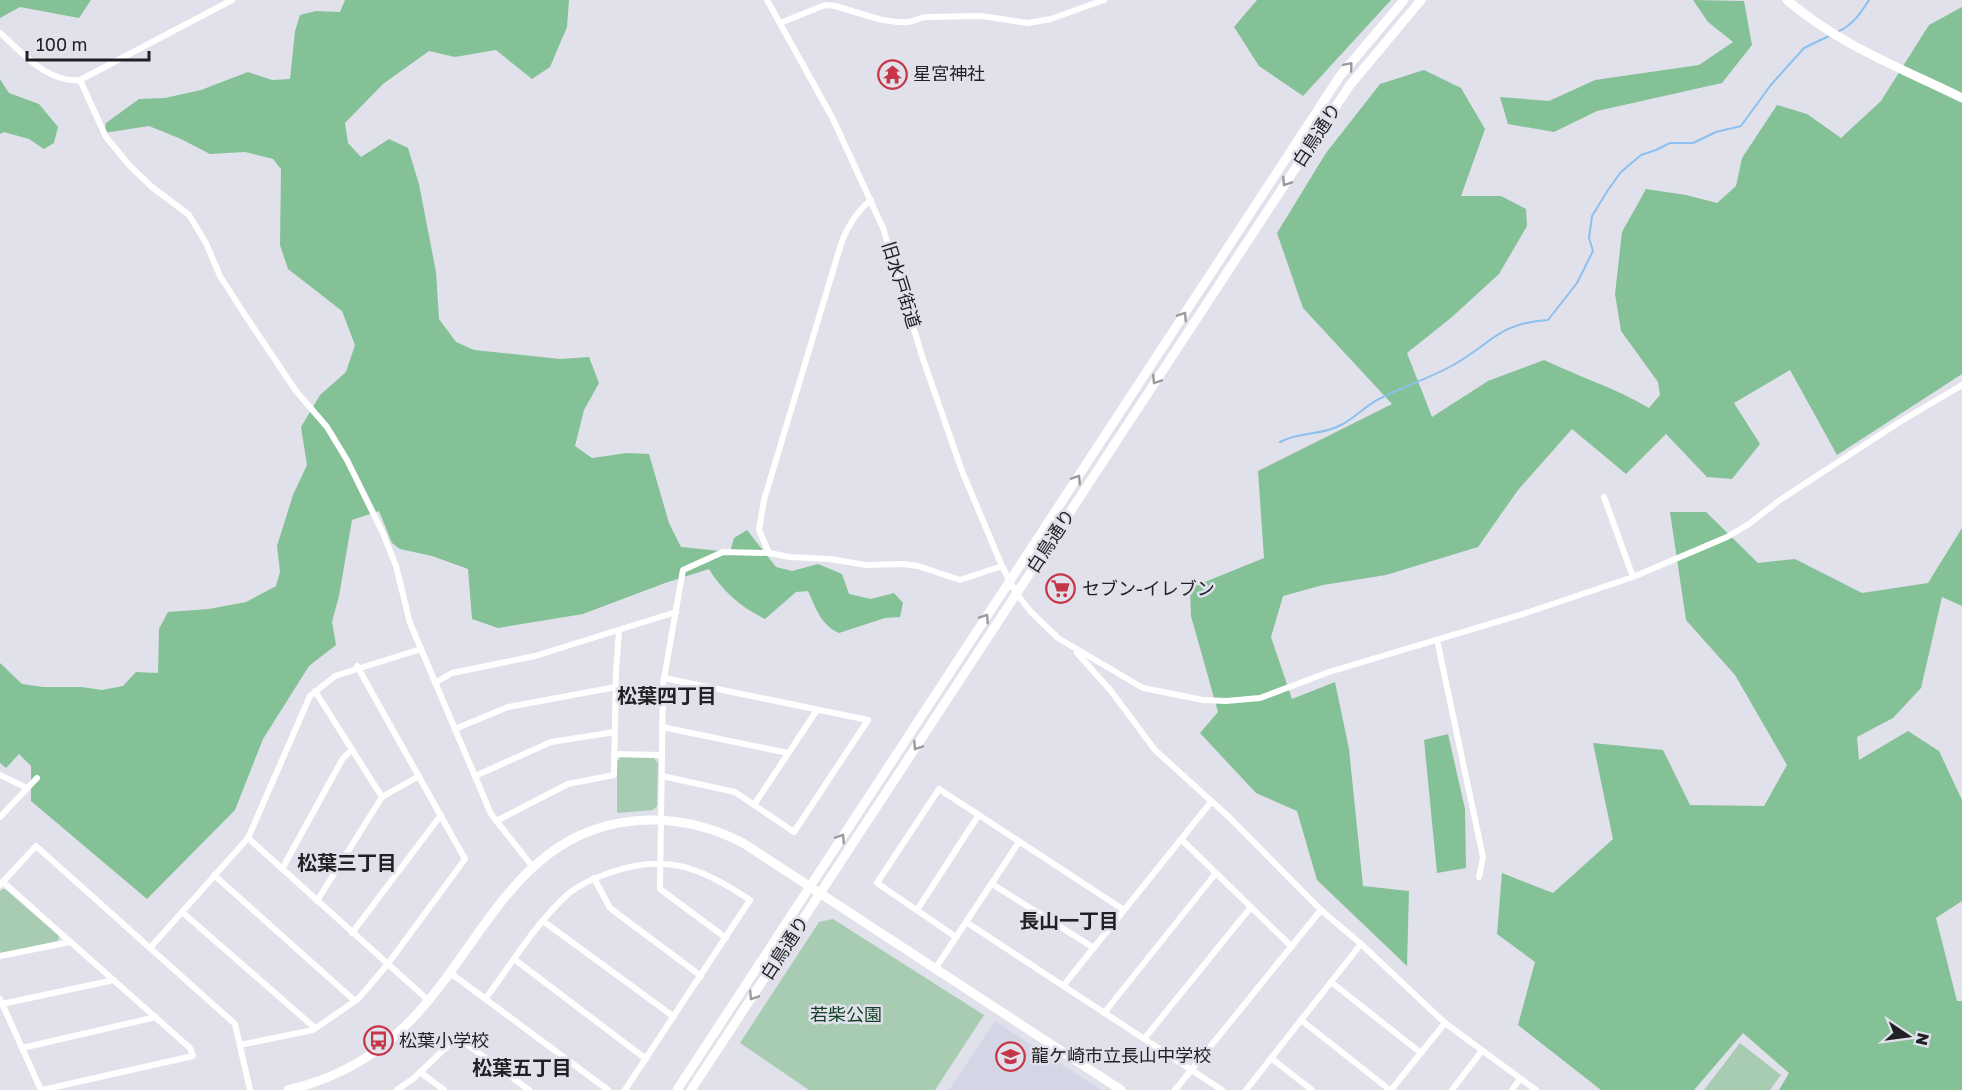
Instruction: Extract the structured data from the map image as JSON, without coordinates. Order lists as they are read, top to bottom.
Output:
{
  "streets": {
    "main road": ["白鳥通り"],
    "street": ["旧水戸街道"]
  },
  "crossings": [
    ["白鳥通り", "旧水戸街道"]
  ],
  "districts": [
    "松葉四丁目",
    "松葉三丁目",
    "長山一丁目",
    "松葉五丁目"
  ],
  "parks": ["若柴公園"],
  "places": {
    "temple": ["星宮神社"],
    "supermarket": ["セブン-イレブン"],
    "bus stop": ["松葉小学校"],
    "school or university": ["龍ケ崎市立長山中学校"]
  },
  "scale_bar": "100 m",
  "north": "right"
}
